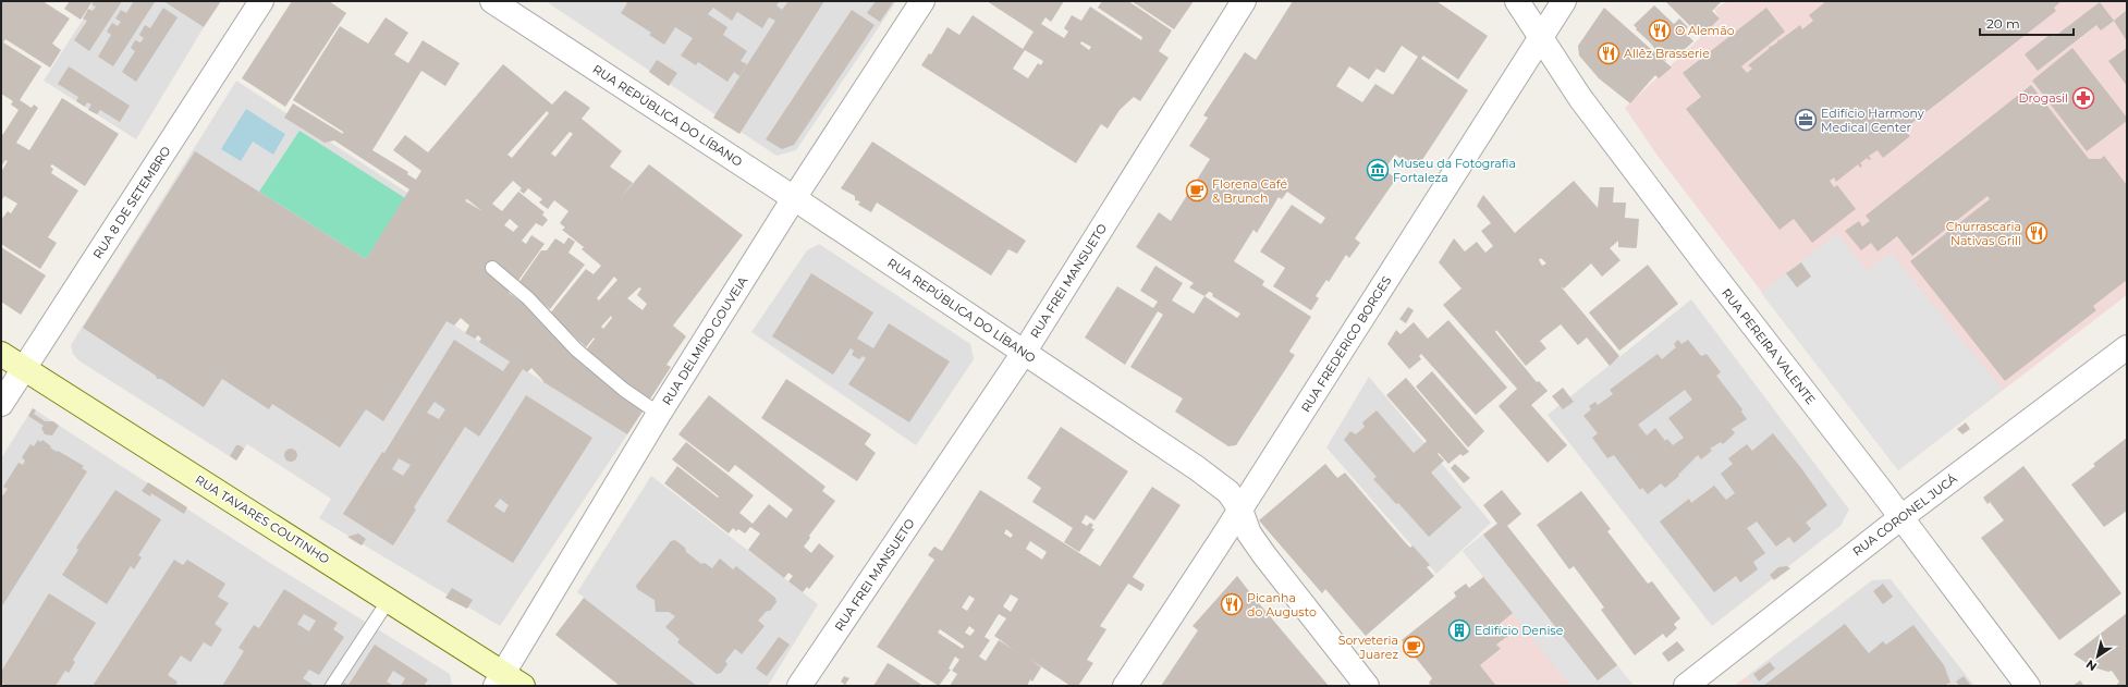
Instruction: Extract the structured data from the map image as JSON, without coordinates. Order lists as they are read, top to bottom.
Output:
{
  "streets": {
    "street": [
      "RUA REPÚBLICA DO LÍBANO",
      "RUA 8 DE SETEMBRO",
      "RUA FREI MANSUETO",
      "RUA DELMIRO GOUVEIA",
      "RUA FREDERICO BORGES",
      "RUA PEREIRA VALENTE",
      "RUA CORONEL JUCÁ",
      "RUA TAVARES COUTINHO"
    ]
  },
  "crossings": [
    ["RUA REPÚBLICA DO LÍBANO", "RUA FREI MANSUETO"],
    ["RUA REPÚBLICA DO LÍBANO", "RUA DELMIRO GOUVEIA"],
    ["RUA REPÚBLICA DO LÍBANO", "RUA FREDERICO BORGES"],
    ["RUA 8 DE SETEMBRO", "RUA TAVARES COUTINHO"],
    ["RUA DELMIRO GOUVEIA", "RUA TAVARES COUTINHO"],
    ["RUA FREDERICO BORGES", "RUA PEREIRA VALENTE"],
    ["RUA PEREIRA VALENTE", "RUA CORONEL JUCÁ"]
  ],
  "places": {
    "restaurant": [
      "O Alemão",
      "Allêz Brasserie",
      "Churrascaria Nativas Grill",
      "Picanha do Augusto"
    ],
    "pharmacy": ["Drogasil"],
    "office": ["Edifício Harmony Medical Center"],
    "museum": ["Museu da Fotografia Fortaleza"],
    "cafe": ["Florena Café & Brunch", "Sorveteria Juarez"],
    "building": ["Edifício Denise"]
  },
  "scale_bar": "20 m",
  "north": "bottom left"
}
